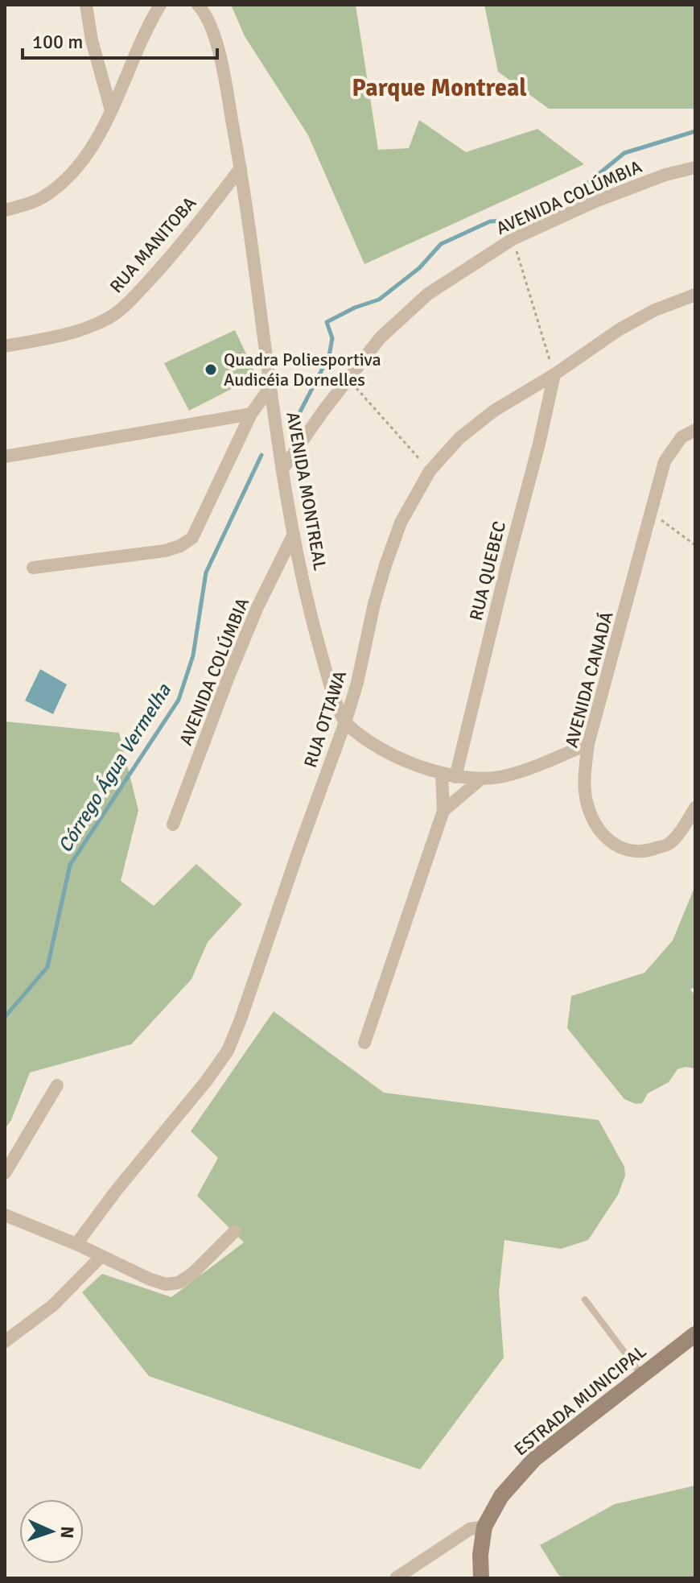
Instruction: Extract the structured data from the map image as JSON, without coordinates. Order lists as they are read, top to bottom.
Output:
{
  "streets": {
    "main road": ["ESTRADA MUNICIPAL"],
    "street": [
      "AVENIDA COLÚMBIA",
      "RUA MANITOBA",
      "AVENIDA MONTREAL",
      "RUA QUEBEC",
      "AVENIDA CANADÁ",
      "RUA OTTAWA"
    ]
  },
  "crossings": [
    ["AVENIDA COLÚMBIA", "AVENIDA MONTREAL"],
    ["RUA MANITOBA", "AVENIDA MONTREAL"],
    ["AVENIDA MONTREAL", "RUA OTTAWA"],
    ["RUA QUEBEC", "RUA OTTAWA"]
  ],
  "districts": ["Parque Montreal"],
  "water": ["Córrego Água Vermelha"],
  "places": ["Quadra Poliesportiva Audicéia Dornelles"],
  "scale_bar": "100 m",
  "north": "right"
}
